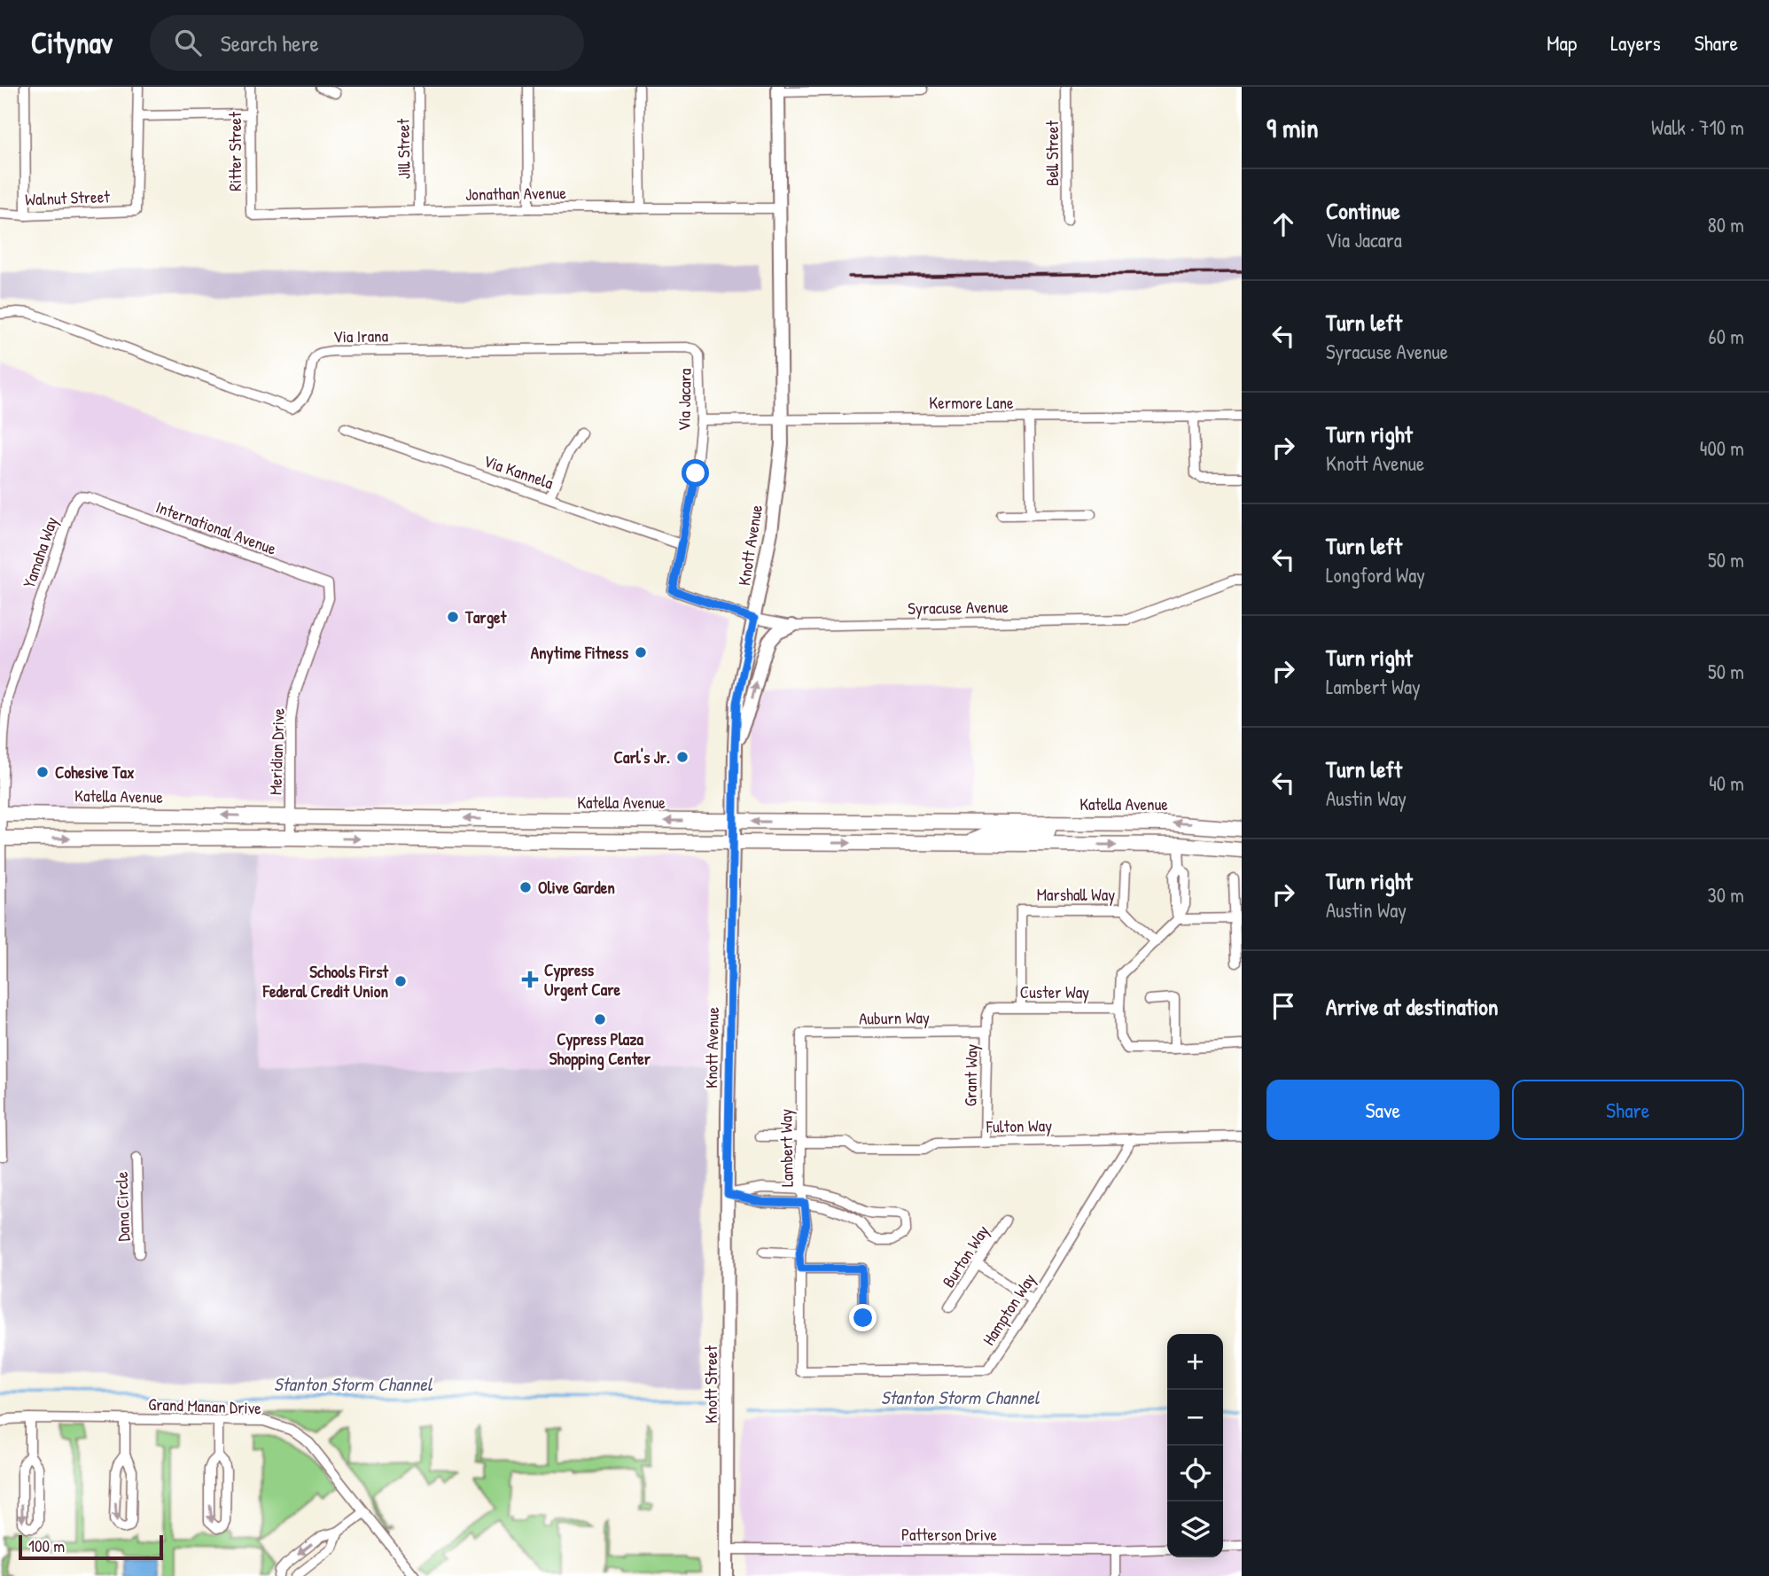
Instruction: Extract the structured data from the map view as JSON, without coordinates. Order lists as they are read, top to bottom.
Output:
{
  "streets": {
    "main road": ["Knott Avenue", "Katella Avenue", "Knott Street"],
    "street": [
      "Jill Street",
      "Ritter Street",
      "Bell Street",
      "Jonathan Avenue",
      "Walnut Street",
      "Via Irana",
      "Via Jacara",
      "Kermore Lane",
      "Via Kannela",
      "International Avenue",
      "Yamaha Way",
      "Syracuse Avenue",
      "Meridian Drive",
      "Marshall Way",
      "Custer Way",
      "Auburn Way",
      "Grant Way",
      "Fulton Way",
      "Lambert Way",
      "Dana Circle",
      "Burton Way",
      "Hampton Way",
      "Grand Manan Drive",
      "Patterson Drive"
    ]
  },
  "crossings": [
    ["Jill Street", "Jonathan Avenue"],
    ["Ritter Street", "Jonathan Avenue"],
    ["Jonathan Avenue", "Knott Avenue"],
    ["Via Irana", "Via Jacara"],
    ["Via Jacara", "Kermore Lane"],
    ["Via Jacara", "Via Kannela"],
    ["Via Jacara", "Syracuse Avenue"],
    ["Kermore Lane", "Knott Avenue"],
    ["International Avenue", "Yamaha Way"],
    ["International Avenue", "Meridian Drive"],
    ["Knott Avenue", "Syracuse Avenue"],
    ["Knott Avenue", "Katella Avenue"],
    ["Knott Avenue", "Knott Street"],
    ["Yamaha Way", "Katella Avenue"],
    ["Meridian Drive", "Katella Avenue"],
    ["Marshall Way", "Custer Way"],
    ["Custer Way", "Grant Way"],
    ["Auburn Way", "Grant Way"],
    ["Auburn Way", "Lambert Way"],
    ["Grant Way", "Fulton Way"],
    ["Fulton Way", "Lambert Way"],
    ["Fulton Way", "Hampton Way"],
    ["Lambert Way", "Hampton Way"],
    ["Knott Street", "Patterson Drive"]
  ],
  "water": ["Stanton Storm Channel"],
  "places": {
    "other": [
      "Target",
      "Anytime Fitness",
      "Carl's Jr.",
      "Cohesive Tax",
      "Olive Garden",
      "Schools First Federal Credit Union",
      "Cypress Plaza Shopping Center"
    ],
    "health": ["Cypress Urgent Care"]
  },
  "scale_bar": "100 m",
  "page": {
    "header": "Citynav",
    "search": "Search here",
    "nav": ["Map", "Layers", "Share"],
    "heading": ["9 min", "Walk · 710 m"],
    "list": [
      ["Continue", "Via Jacara", "80 m"],
      ["Turn left", "Syracuse Avenue", "60 m"],
      ["Turn right", "Knott Avenue", "400 m"],
      ["Turn left", "Longford Way", "50 m"],
      ["Turn right", "Lambert Way", "50 m"],
      ["Turn left", "Austin Way", "40 m"],
      ["Turn right", "Austin Way", "30 m"],
      "Arrive at destination"
    ],
    "buttons": ["Save", "Share"],
    "map_buttons": ["+", "−"],
    "scale": "100 m"
  }
}
